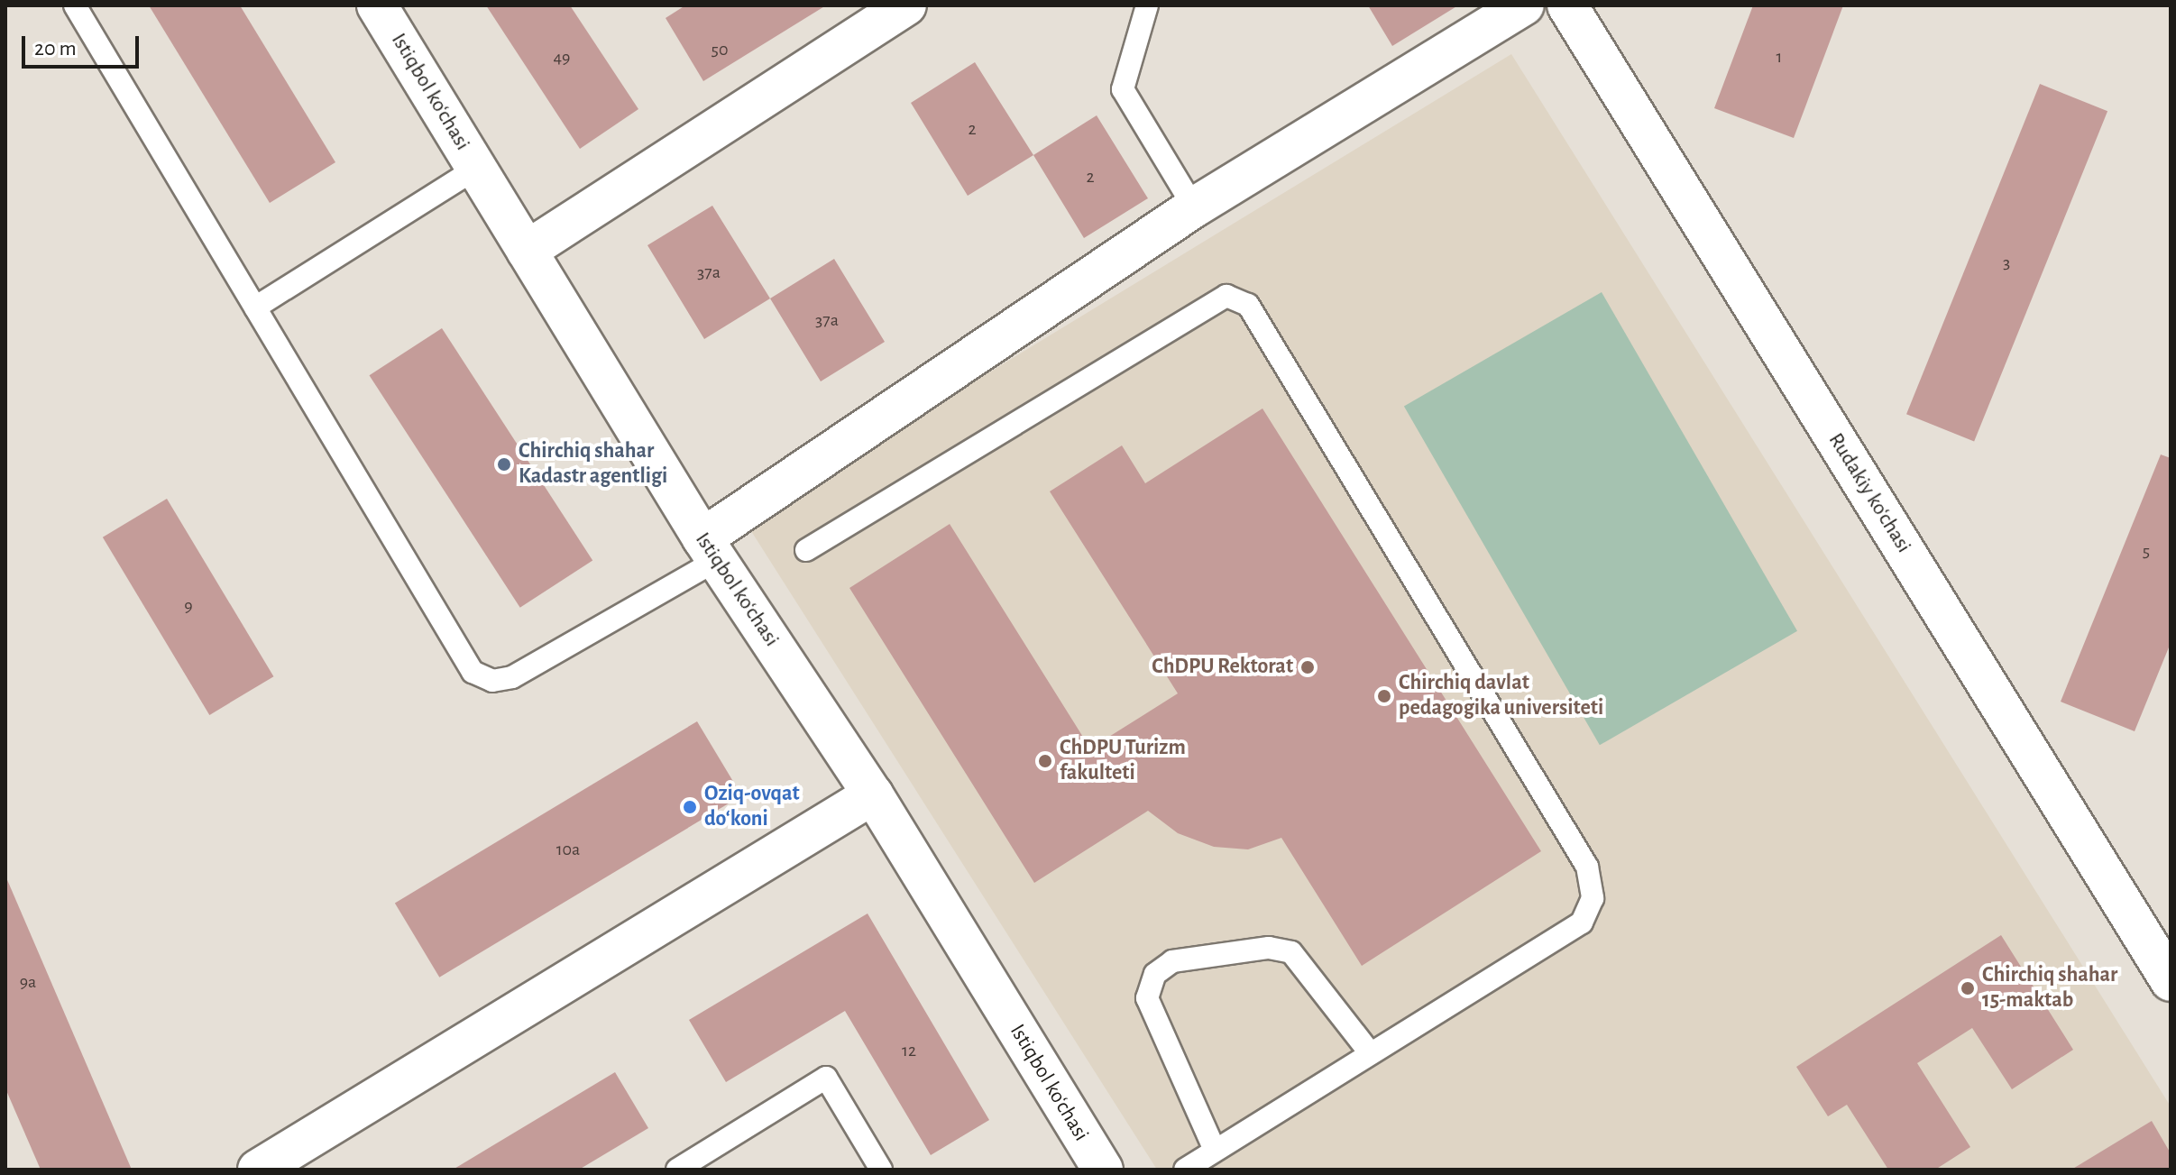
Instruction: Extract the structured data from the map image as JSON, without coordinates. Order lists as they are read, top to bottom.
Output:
{
  "streets": {
    "street": ["Istiqbol ko‘chasi", "Rudakiy ko‘chasi"]
  },
  "places": [
    "Chirchiq shahar Kadastr agentligi",
    "ChDPU Rektorat",
    "Chirchiq davlat pedagogika universiteti",
    "ChDPU Turizm fakulteti",
    "Oziq-ovqat do‘koni",
    "Chirchiq shahar 15-maktab"
  ],
  "house_numbers": [
    "50",
    "1",
    "49",
    "2",
    "2",
    "3",
    "37a",
    "37a",
    "5",
    "9",
    "10a",
    "9a",
    "12"
  ],
  "scale_bar": "20 m"
}
